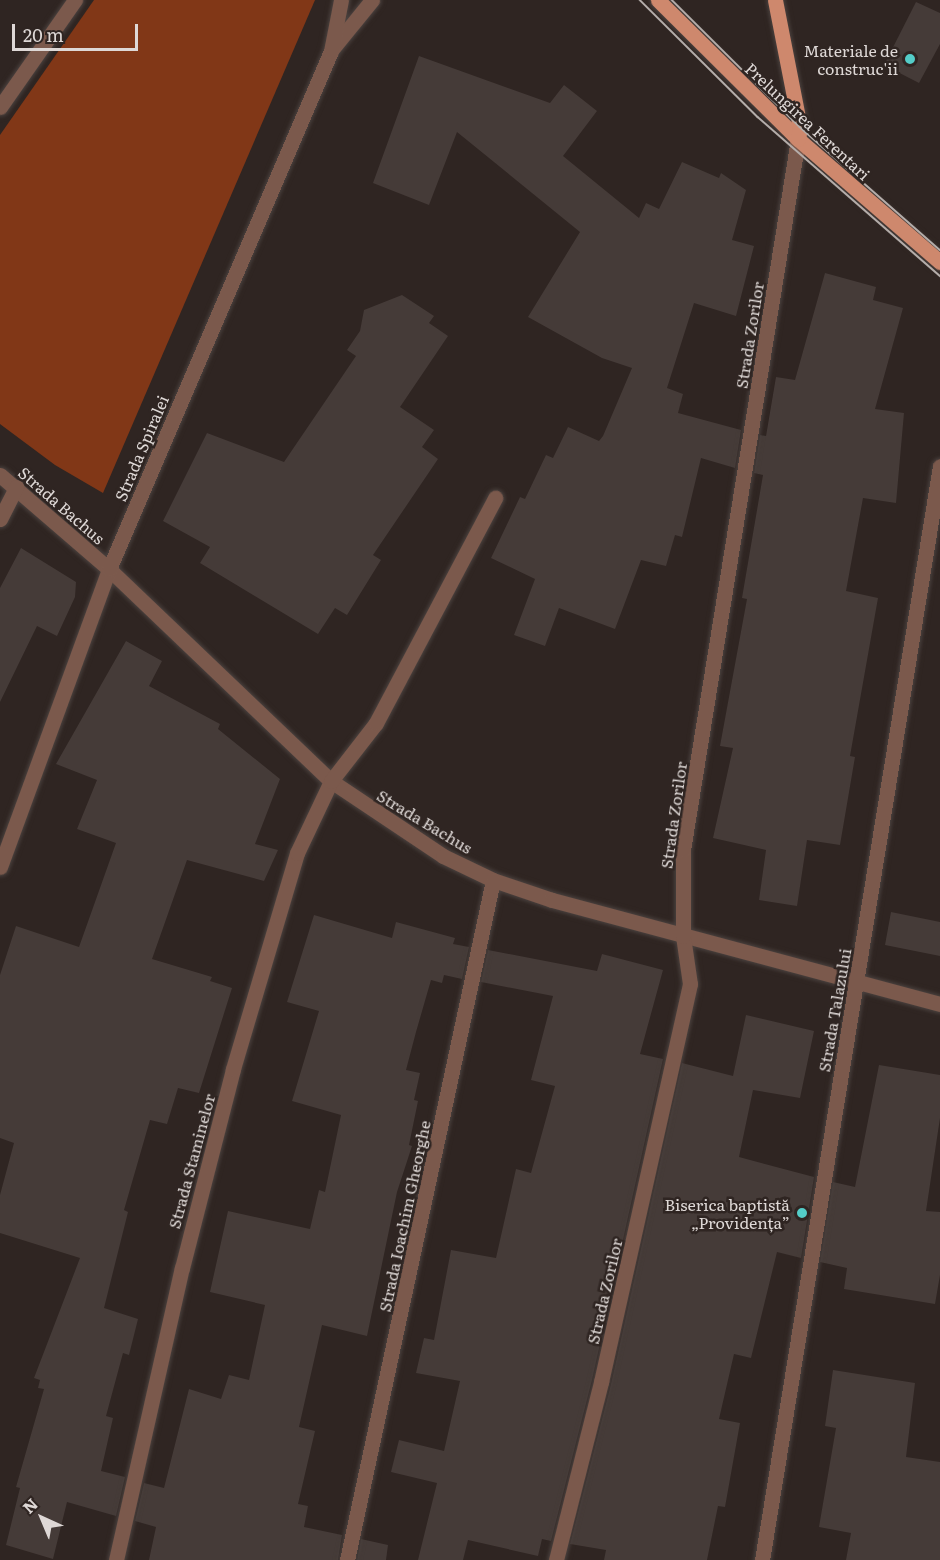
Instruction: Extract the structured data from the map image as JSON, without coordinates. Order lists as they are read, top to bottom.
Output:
{
  "streets": {
    "main road": ["Prelungirea Ferentari"],
    "street": [
      "Strada Zorilor",
      "Strada Spiralei",
      "Strada Bachus",
      "Strada Talazului",
      "Strada Staminelor",
      "Strada Ioachim Gheorghe"
    ]
  },
  "crossings": [
    ["Prelungirea Ferentari", "Strada Zorilor"],
    ["Strada Zorilor", "Strada Bachus"],
    ["Strada Spiralei", "Strada Bachus"],
    ["Strada Bachus", "Strada Talazului"],
    ["Strada Bachus", "Strada Staminelor"],
    ["Strada Bachus", "Strada Ioachim Gheorghe"]
  ],
  "places": ["Materiale de construc'ii", "Biserica baptistă „Providența”"],
  "scale_bar": "20 m",
  "north": "top left"
}
